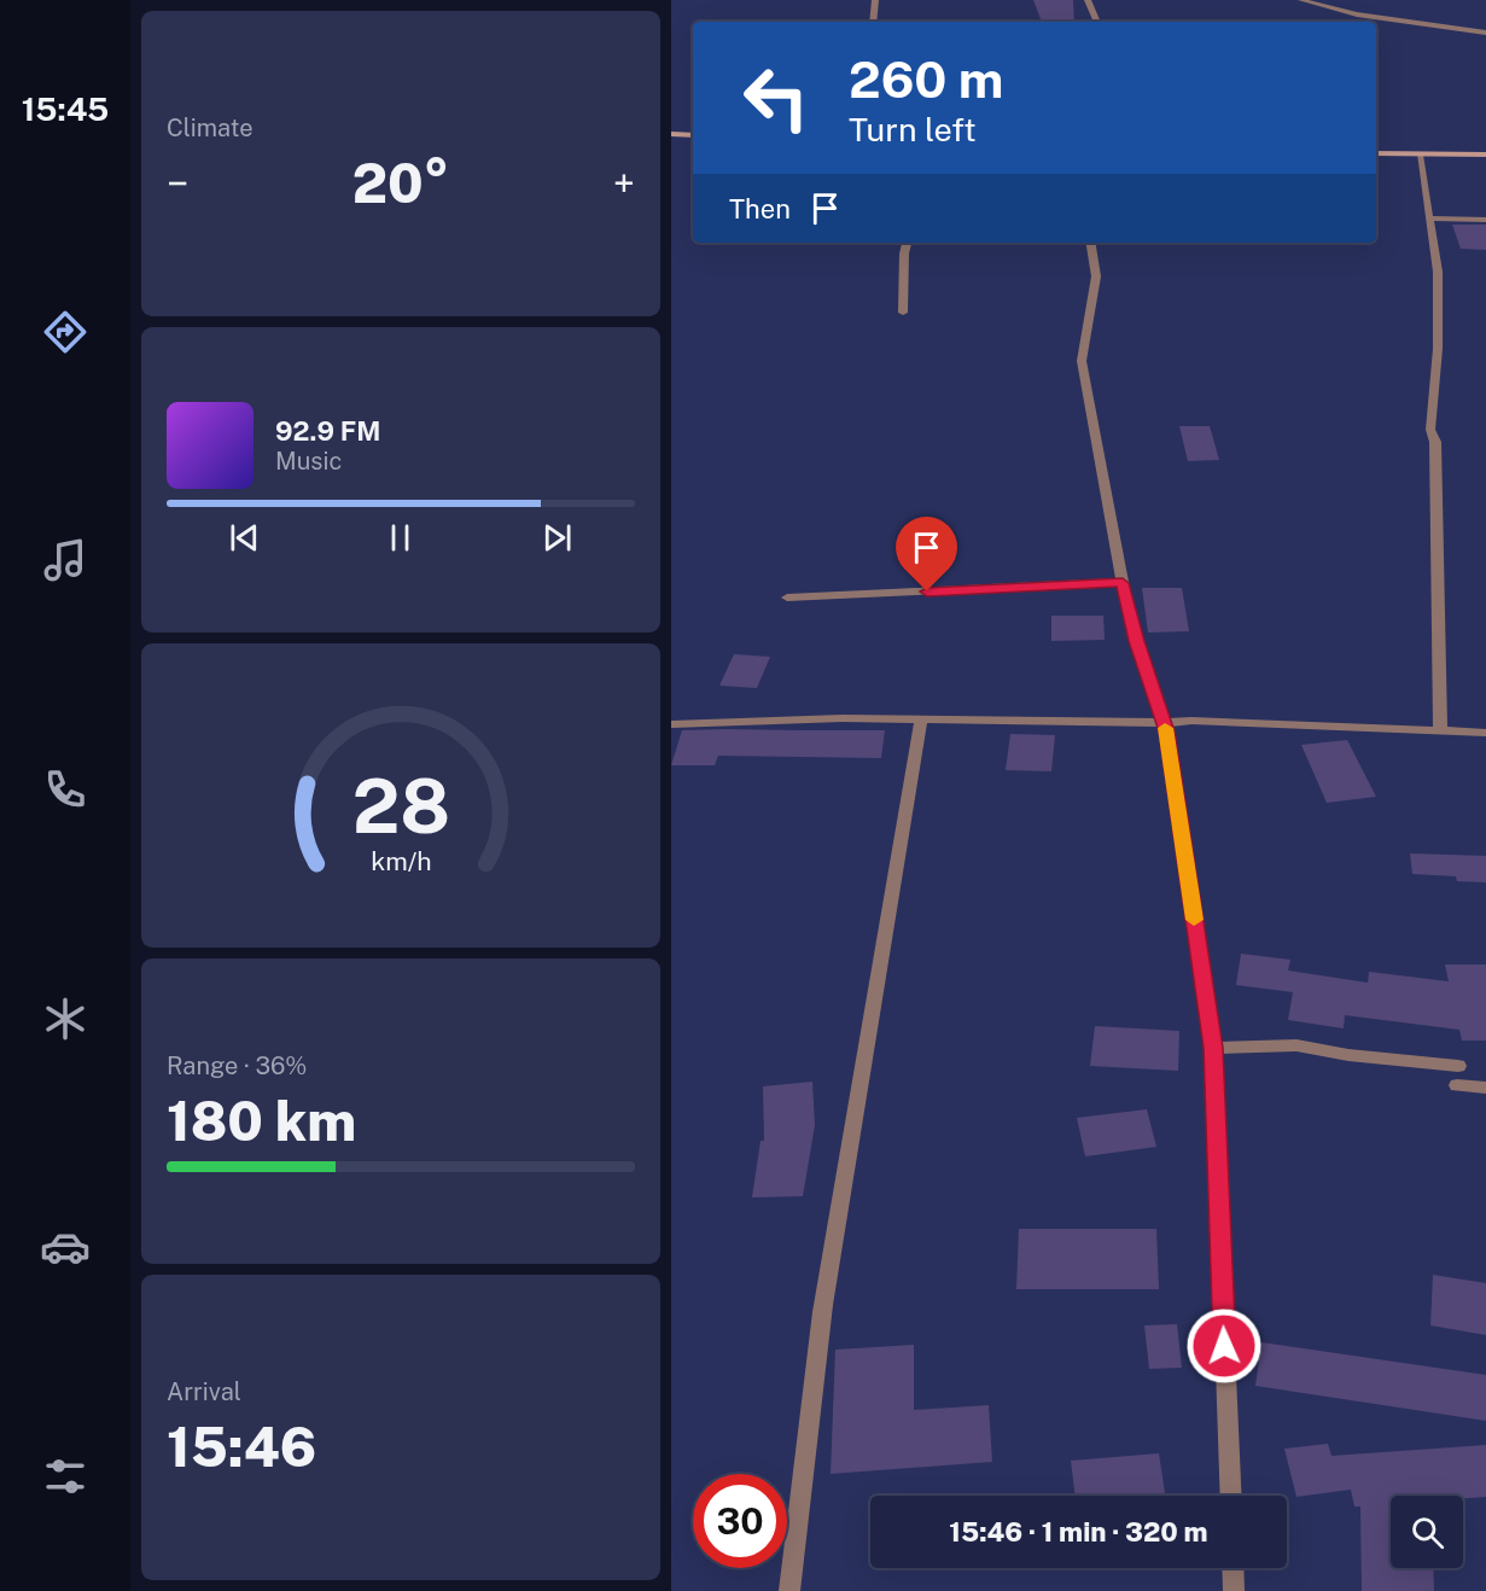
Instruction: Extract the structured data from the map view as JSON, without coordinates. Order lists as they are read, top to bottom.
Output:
{
  "page": {
    "tabs": "15:45",
    "tile": [
      "Climate",
      ["Range · 36%", "180 km"],
      ["Arrival", "15:46"]
    ],
    "turn": ["260 m", "Turn left"],
    "heat": ["−", "20°", "+"],
    "then": "Then",
    "song": ["92.9 FM", "Music"],
    "limit": "30",
    "trip": "15:46 · 1 min · 320 m",
    "gauge": ["28", "km/h"]
  }
}
